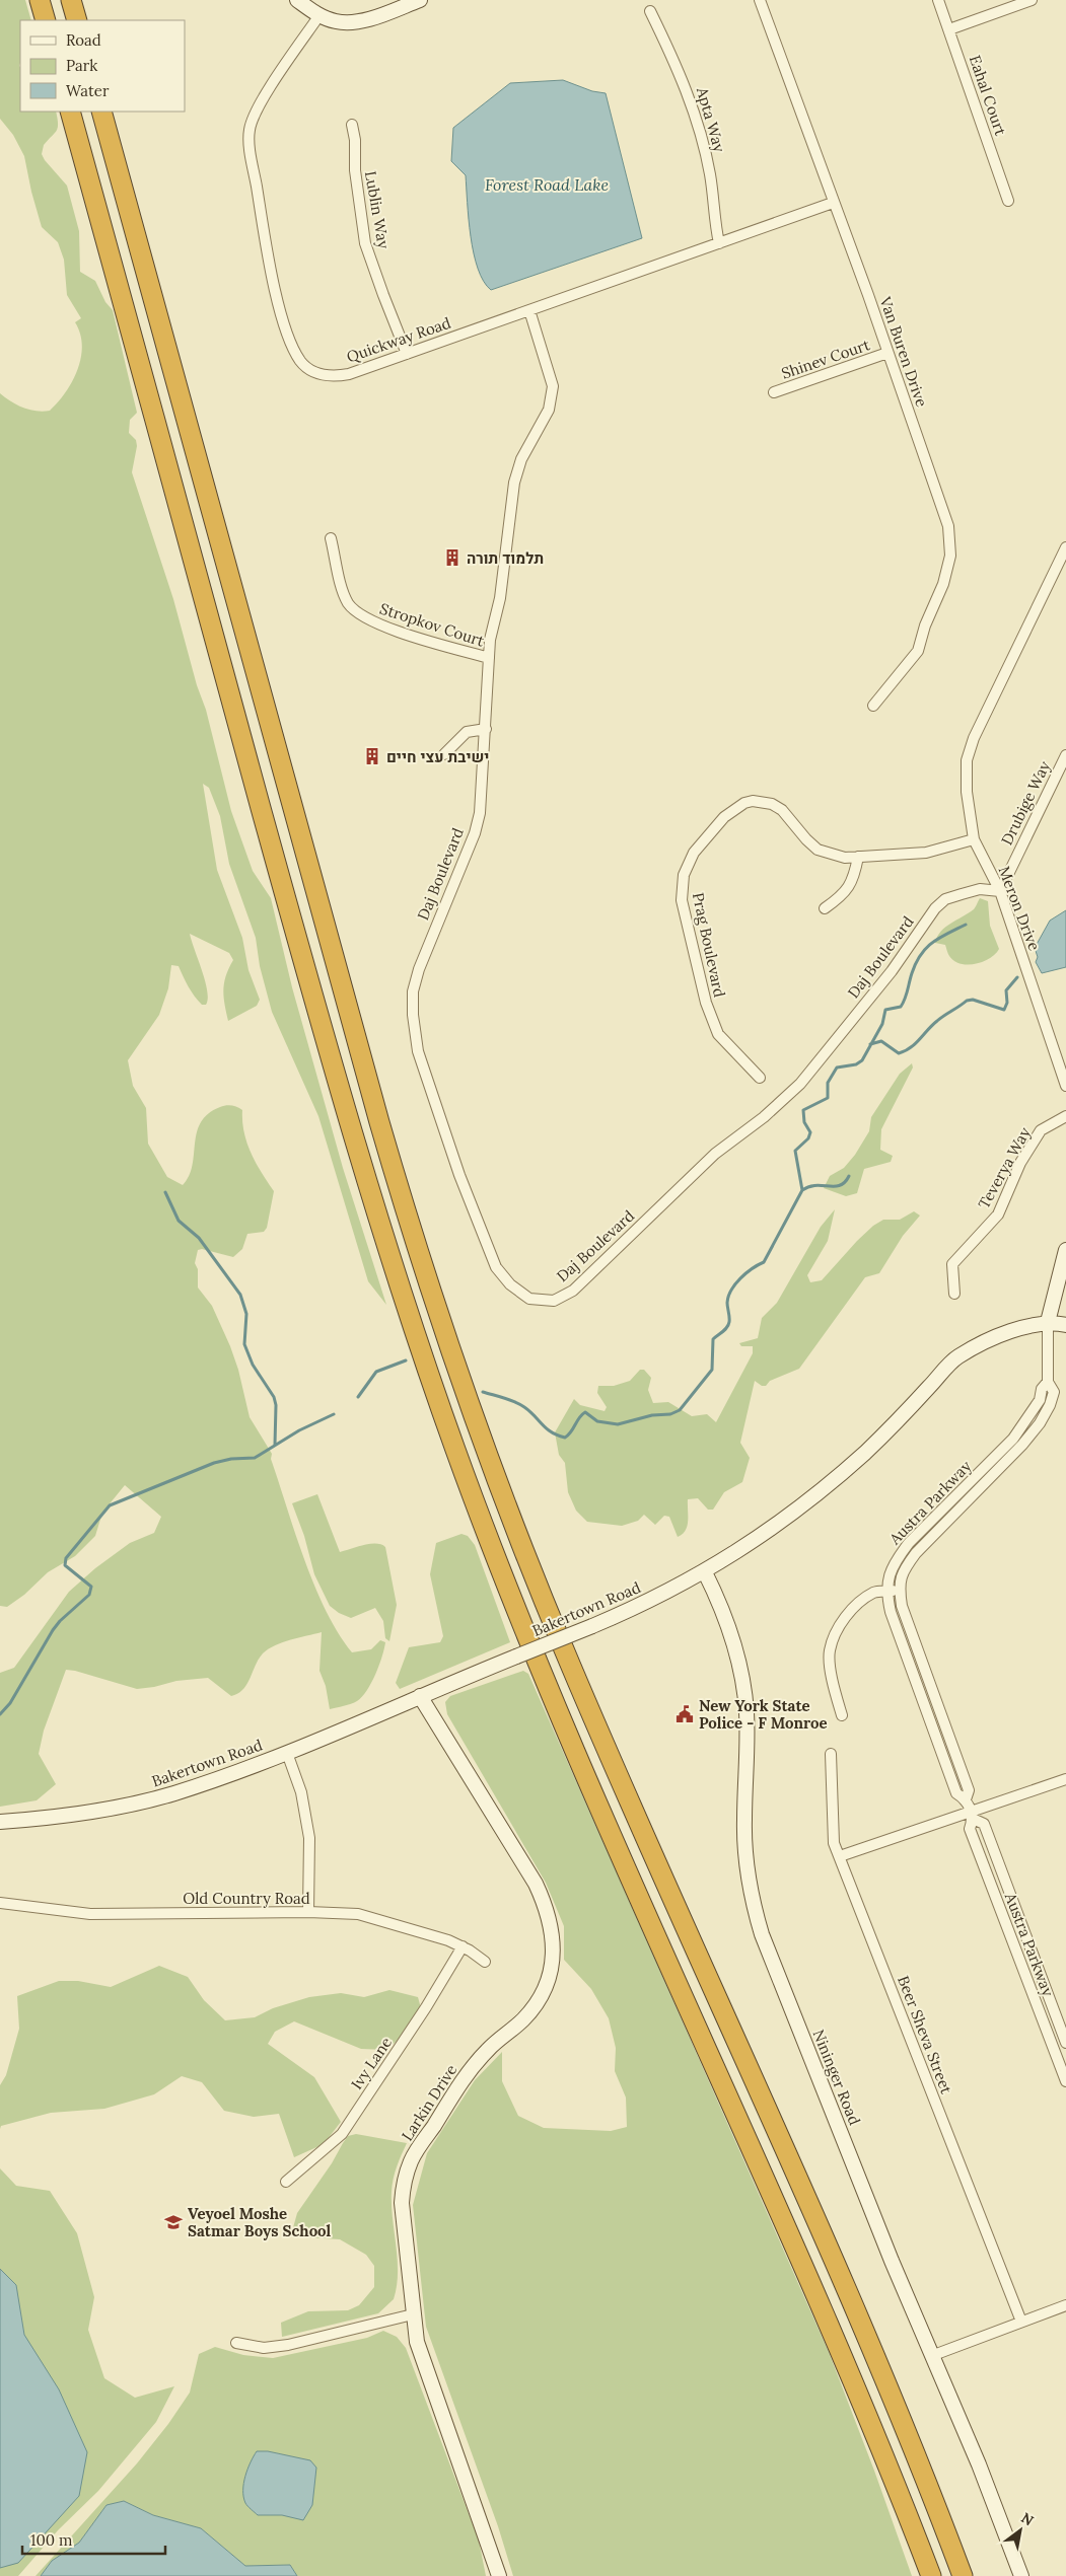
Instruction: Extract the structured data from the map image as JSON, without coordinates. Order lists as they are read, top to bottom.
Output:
{
  "streets": {
    "street": [
      "Eahal Court",
      "Apta Way",
      "Lublin Way",
      "Quickway Road",
      "Van Buren Drive",
      "Shinev Court",
      "Stropkov Court",
      "Drubige Way",
      "Daj Boulevard",
      "Meron Drive",
      "Prag Boulevard",
      "Teverya Way",
      "Austra Parkway",
      "Bakertown Road",
      "Old Country Road",
      "Beer Sheva Street",
      "Ivy Lane",
      "Nininger Road",
      "Larkin Drive"
    ]
  },
  "crossings": [
    ["Apta Way", "Quickway Road"],
    ["Lublin Way", "Quickway Road"],
    ["Quickway Road", "Van Buren Drive"],
    ["Quickway Road", "Daj Boulevard"],
    ["Van Buren Drive", "Shinev Court"],
    ["Stropkov Court", "Daj Boulevard"],
    ["Drubige Way", "Daj Boulevard"],
    ["Drubige Way", "Meron Drive"],
    ["Daj Boulevard", "Meron Drive"],
    ["Meron Drive", "Prag Boulevard"],
    ["Austra Parkway", "Bakertown Road"],
    ["Bakertown Road", "Nininger Road"],
    ["Bakertown Road", "Larkin Drive"],
    ["Old Country Road", "Ivy Lane"]
  ],
  "water": ["Forest Road Lake"],
  "places": {
    "building": ["תלמוד תורה", "ישיבת עצי חיים"],
    "public building": ["New York State Police - F Monroe"],
    "school or university": ["Veyoel Moshe Satmar Boys School"]
  },
  "legend": ["Road", "Park", "Water"],
  "scale_bar": "100 m",
  "north": "top right"
}
